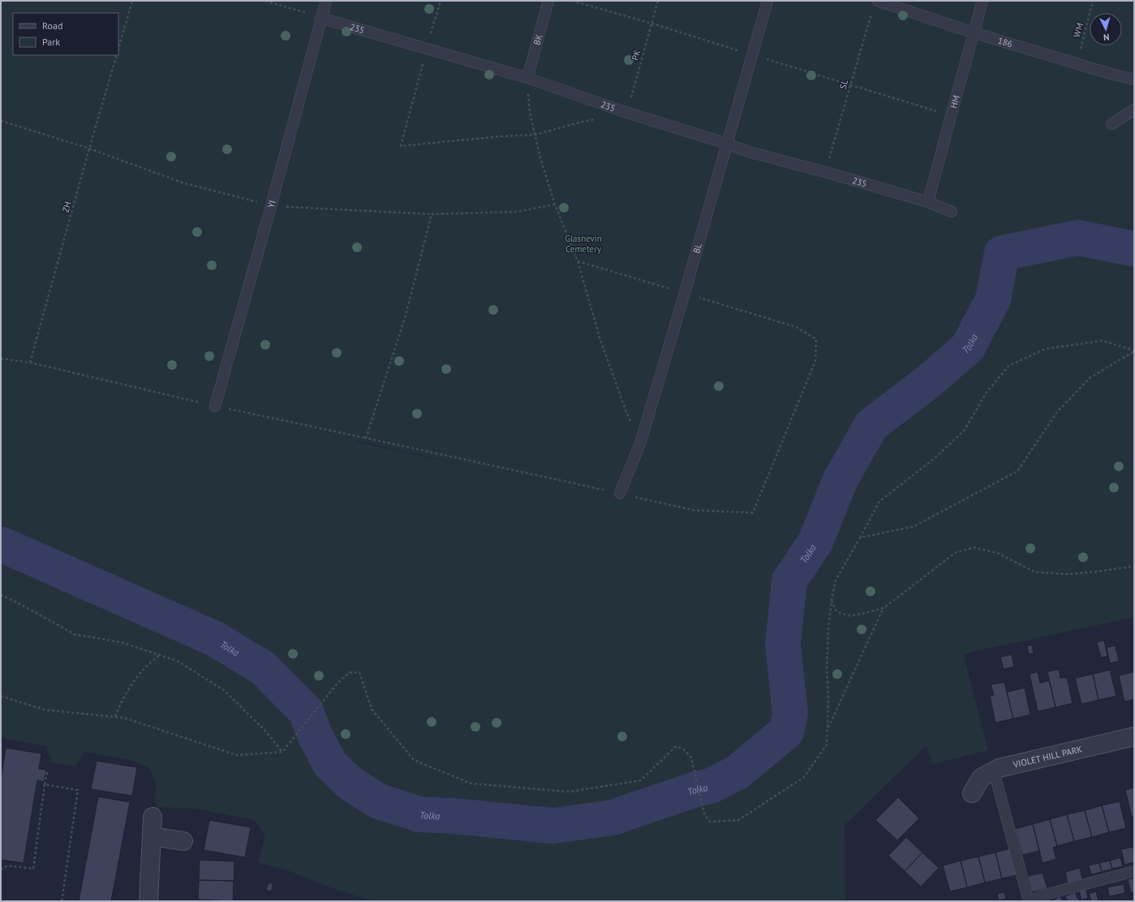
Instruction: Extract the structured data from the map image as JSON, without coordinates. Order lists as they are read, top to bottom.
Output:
{
  "streets": {
    "street": ["VIOLET HILL PARK"],
    "lane": [
      "235",
      "BK",
      "186",
      "HM",
      "YI",
      "BL"
    ],
    "path": [
      "WM",
      "PK",
      "SL",
      "ZH"
    ]
  },
  "crossings": [
    ["235", "BK"],
    ["235", "PK"],
    ["235", "SL"],
    ["235", "HM"],
    ["235", "YI"],
    ["235", "BL"],
    ["WM", "186"],
    ["186", "HM"]
  ],
  "water": ["Tolka"],
  "parks": ["Glasnevin Cemetery"],
  "legend": ["Road", "Park"],
  "north": "bottom"
}
